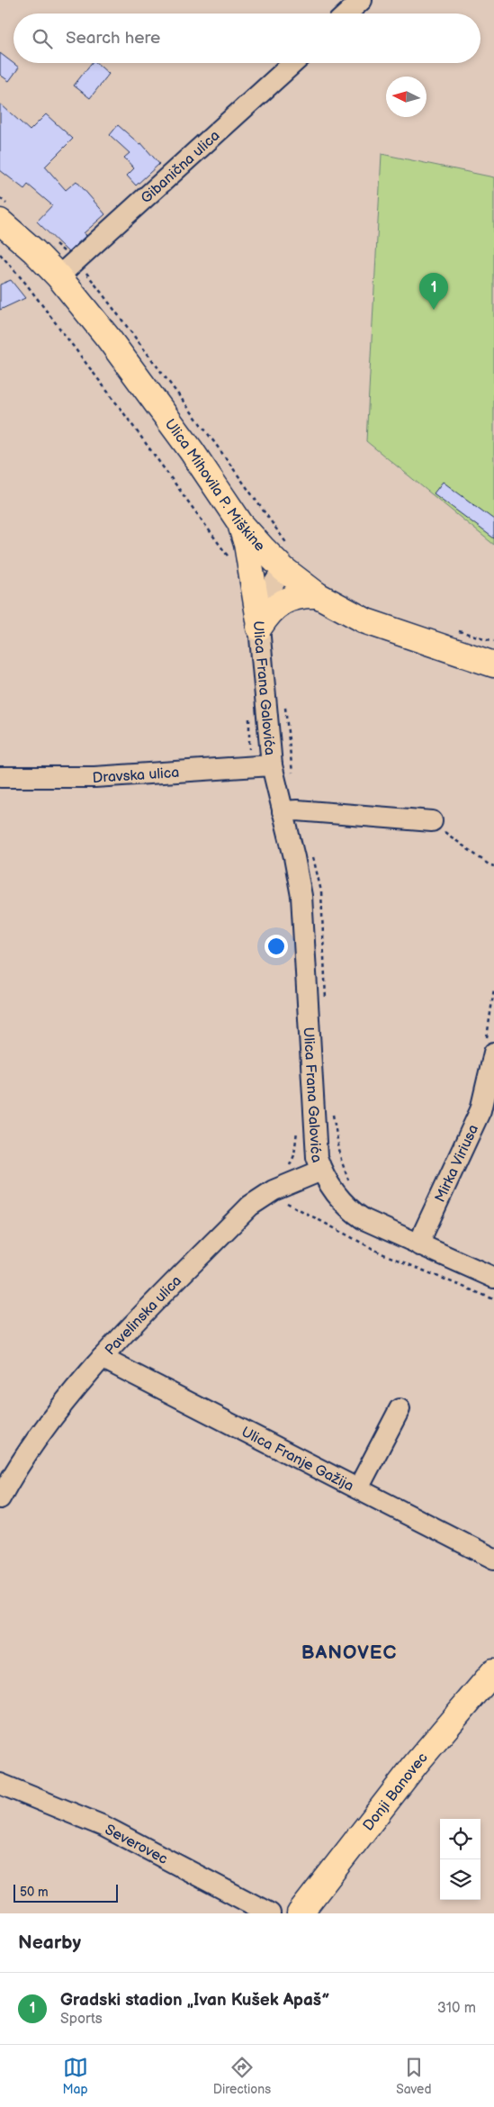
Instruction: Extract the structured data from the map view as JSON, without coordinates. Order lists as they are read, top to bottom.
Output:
{
  "streets": {
    "main road": ["Ulica Mihovila P. Miškine", "Donji Banovec"],
    "street": [
      "Gibanična ulica",
      "Ulica Frana Galovića",
      "Dravska ulica",
      "Mirka Viriusa",
      "Pavelinska ulica",
      "Ulica Franje Gažija",
      "Severovec"
    ]
  },
  "crossings": [
    ["Gibanična ulica", "Ulica Mihovila P. Miškine"],
    ["Ulica Mihovila P. Miškine", "Ulica Frana Galovića"],
    ["Ulica Frana Galovića", "Dravska ulica"],
    ["Ulica Frana Galovića", "Mirka Viriusa"],
    ["Ulica Frana Galovića", "Pavelinska ulica"],
    ["Pavelinska ulica", "Ulica Franje Gažija"]
  ],
  "districts": ["BANOVEC"],
  "scale_bar": "50 m",
  "north": "left",
  "page": {
    "search": "Search here",
    "pins": "1",
    "scale": "50 m",
    "heading": "Nearby",
    "list": [
      {
        "mark": "1",
        "name": "Gradski stadion „Ivan Kušek Apaš”",
        "note": "Sports",
        "value": "310 m"
      }
    ],
    "nav": ["Map", "Directions", "Saved"]
  }
}
